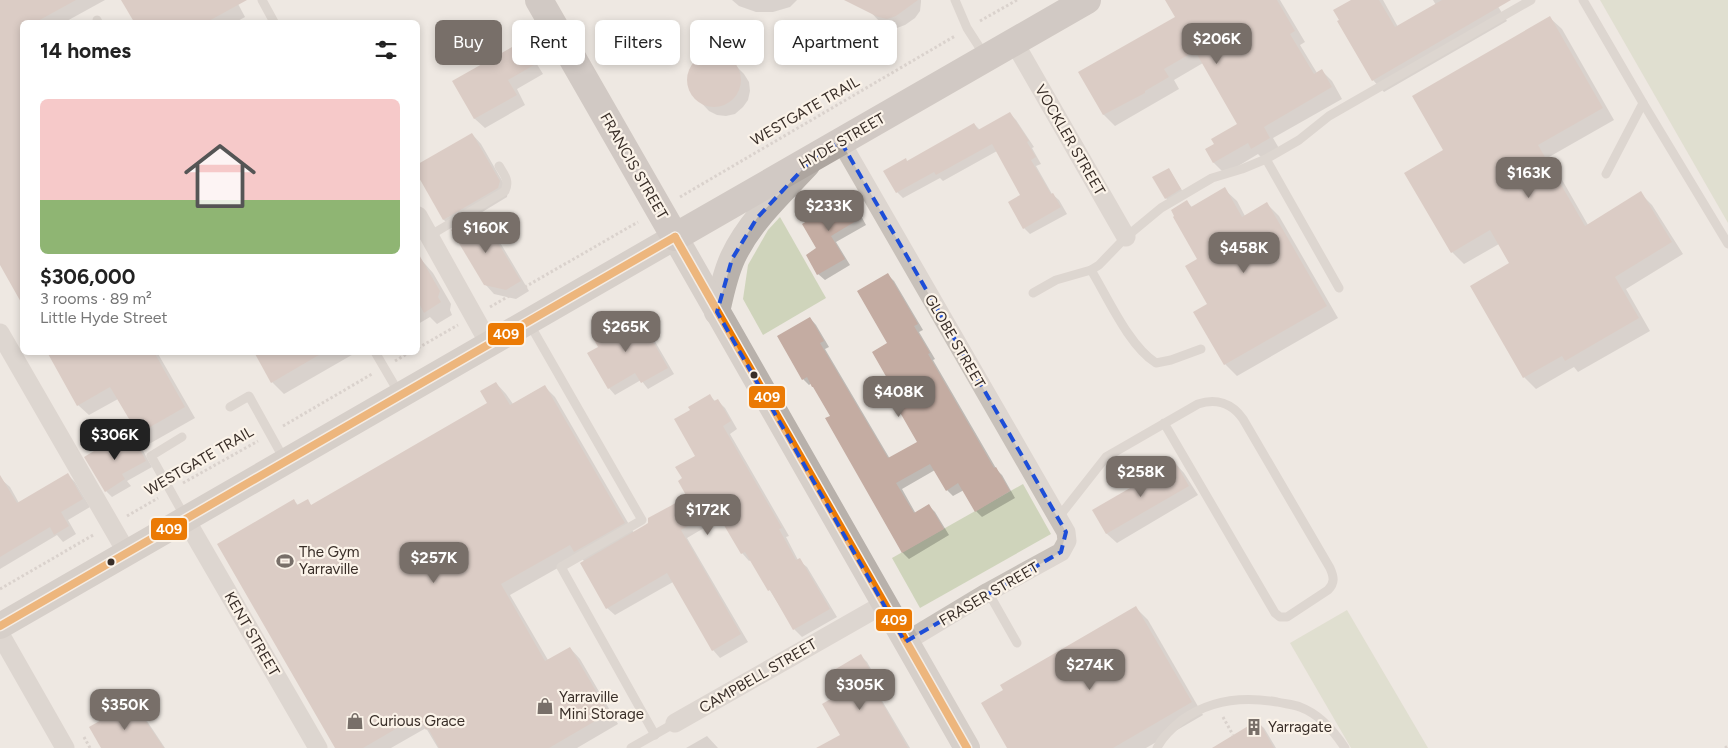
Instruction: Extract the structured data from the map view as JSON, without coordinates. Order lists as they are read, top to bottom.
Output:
{
  "streets": {
    "main road": ["HYDE STREET", "FRANCIS STREET"],
    "street": [
      "VOCKLER STREET",
      "GLOBE STREET",
      "FRASER STREET",
      "KENT STREET",
      "CAMPBELL STREET"
    ],
    "path": ["WESTGATE TRAIL"]
  },
  "crossings": [
    ["VOCKLER STREET", "HYDE STREET"],
    ["HYDE STREET", "FRANCIS STREET"],
    ["HYDE STREET", "GLOBE STREET"],
    ["HYDE STREET", "KENT STREET"],
    ["FRANCIS STREET", "FRASER STREET"],
    ["FRANCIS STREET", "CAMPBELL STREET"],
    ["GLOBE STREET", "FRASER STREET"]
  ],
  "places": {
    "sports": ["The Gym Yarraville"],
    "shop": ["Yarraville Mini Storage", "Curious Grace"],
    "building": ["Yarragate"]
  },
  "lines": ["transit line 409"],
  "page": {
    "chip": [
      "Buy",
      "Rent",
      "Filters",
      "New",
      "Apartment"
    ],
    "heading": "14 homes",
    "price": [
      "$206K",
      "$163K",
      "$233K",
      "$160K",
      "$458K",
      "$265K",
      "$408K",
      "$306K",
      "$258K",
      "$172K",
      "$257K",
      "$274K",
      "$305K",
      "$350K"
    ],
    "list": [
      {
        "name": "$306,000",
        "note": "3 rooms · 89 m² · Little Hyde Street"
      }
    ]
  }
}
